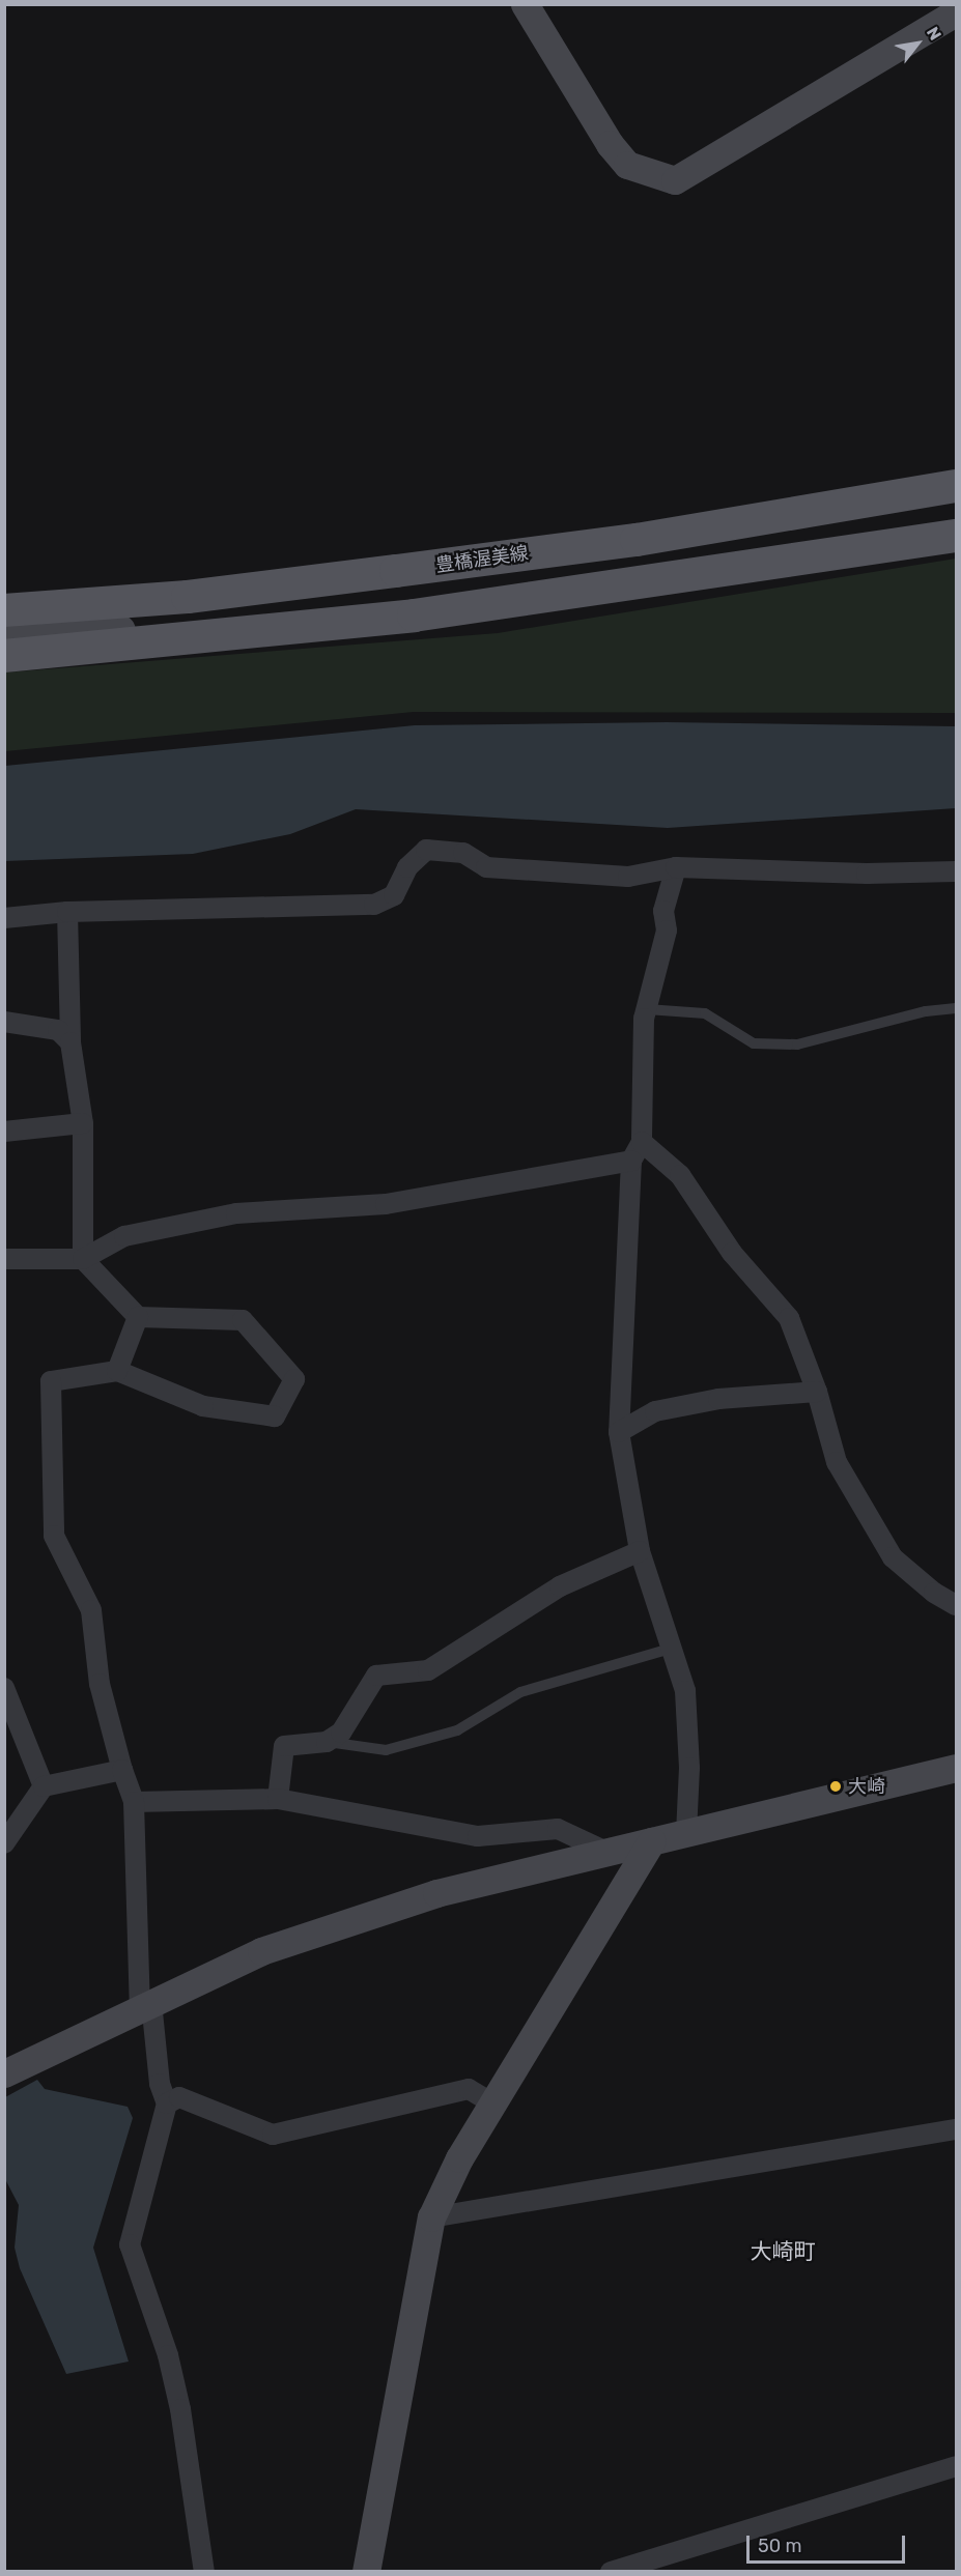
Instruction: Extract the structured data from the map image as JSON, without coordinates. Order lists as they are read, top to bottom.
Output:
{
  "streets": {
    "main road": ["豊橋渥美線"]
  },
  "districts": ["大崎町"],
  "places": ["大崎"],
  "scale_bar": "50 m",
  "north": "top right"
}
